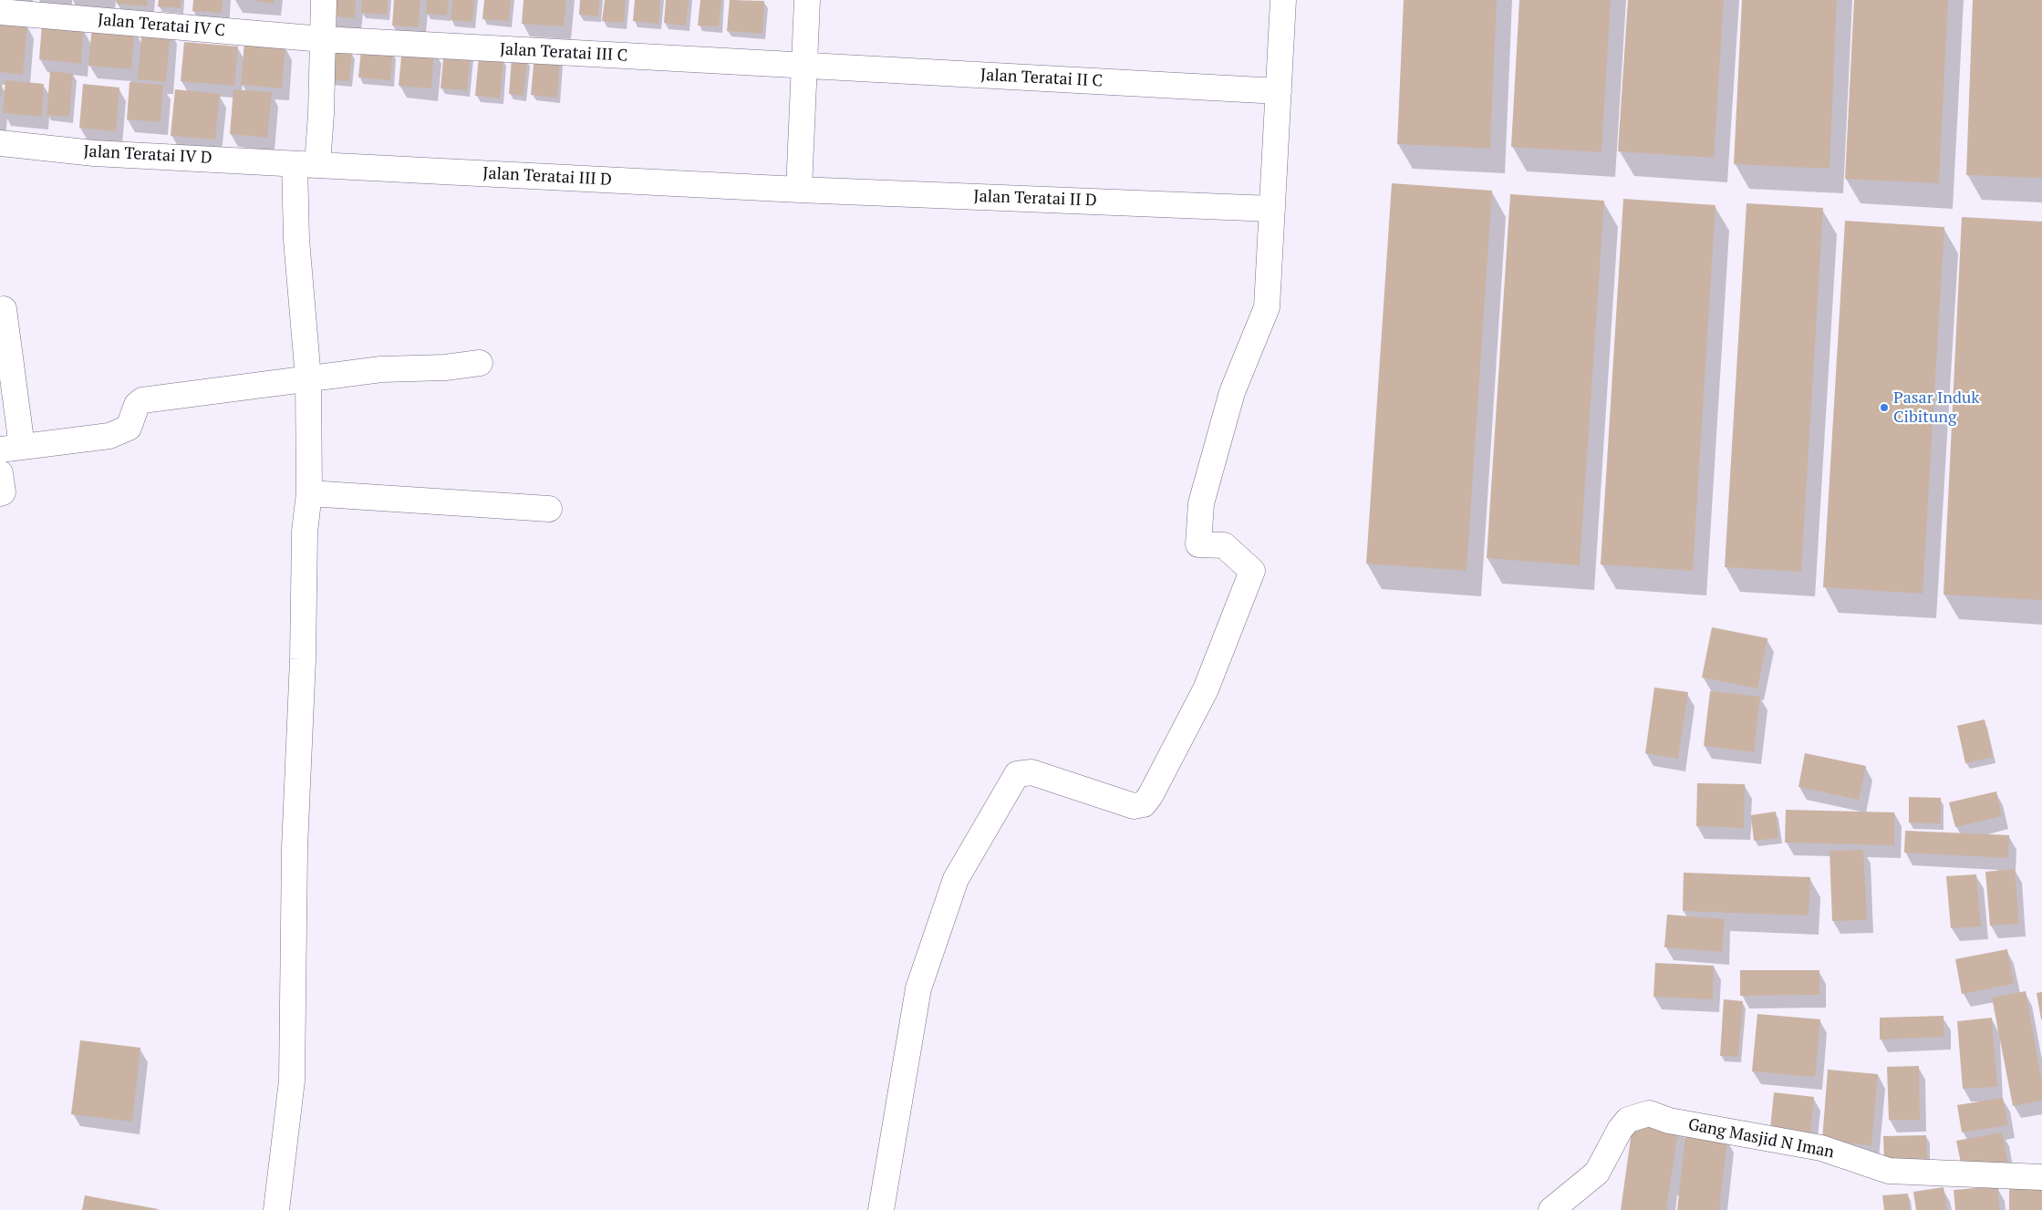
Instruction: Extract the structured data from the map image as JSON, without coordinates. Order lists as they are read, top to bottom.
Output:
{
  "streets": {
    "street": [
      "Jalan Teratai IV C",
      "Jalan Teratai III C",
      "Jalan Teratai II C",
      "Jalan Teratai IV D",
      "Jalan Teratai III D",
      "Jalan Teratai II D",
      "Gang Masjid N Iman"
    ]
  },
  "crossings": [
    ["Jalan Teratai IV C", "Jalan Teratai III C"],
    ["Jalan Teratai III C", "Jalan Teratai II C"],
    ["Jalan Teratai IV D", "Jalan Teratai III D"],
    ["Jalan Teratai III D", "Jalan Teratai II D"]
  ],
  "places": ["Pasar Induk Cibitung"]
}
